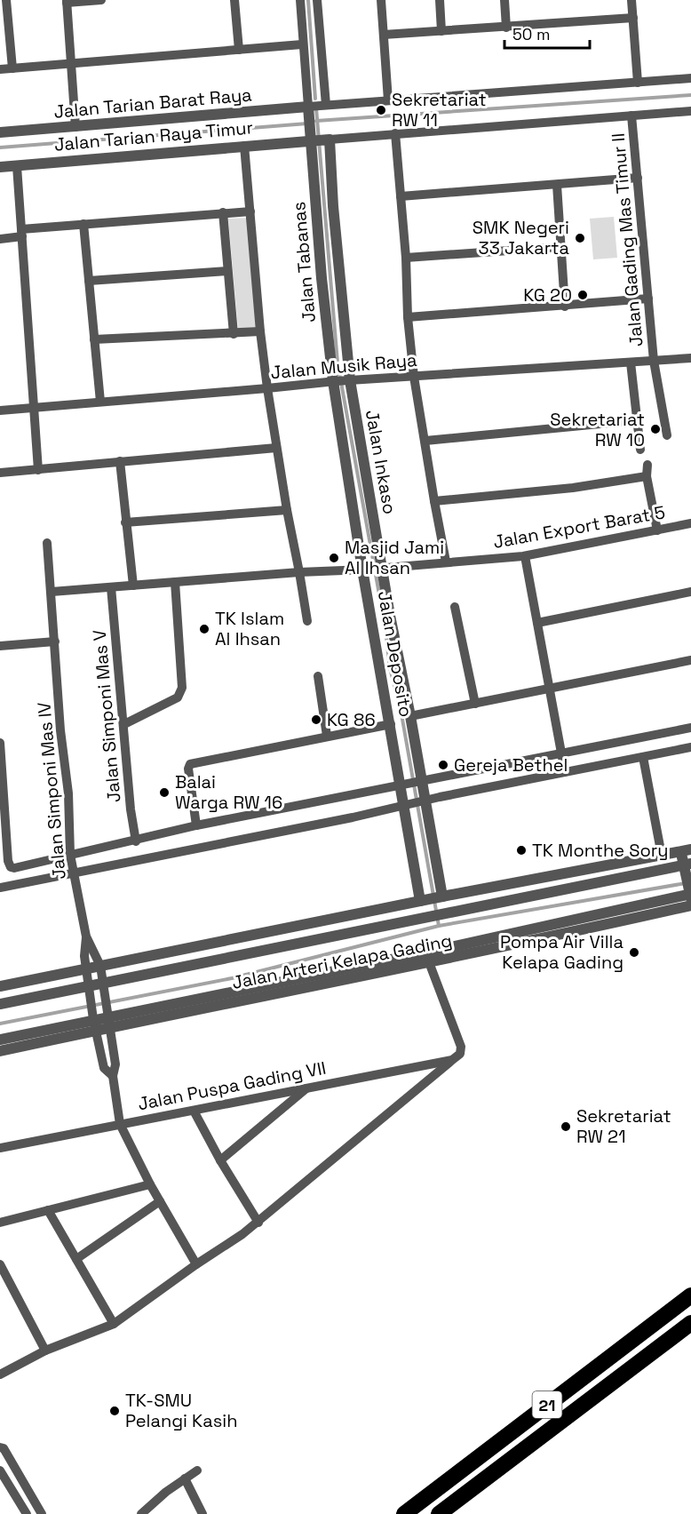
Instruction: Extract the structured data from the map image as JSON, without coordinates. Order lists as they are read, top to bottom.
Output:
{
  "streets": {
    "highway": ["21"],
    "street": [
      "Jalan Tarian Barat Raya",
      "Jalan Tarian Raya Timur",
      "Jalan Gading Mas Timur II",
      "Jalan Tabanas",
      "Jalan Musik Raya",
      "Jalan Inkaso",
      "Jalan Export Barat 5",
      "Jalan Deposito",
      "Jalan Simponi Mas V",
      "Jalan Simponi Mas IV",
      "Jalan Arteri Kelapa Gading",
      "Jalan Puspa Gading VII"
    ]
  },
  "crossings": [
    ["Jalan Tarian Barat Raya", "Jalan Tabanas"],
    ["Jalan Tarian Raya Timur", "Jalan Tabanas"],
    ["Jalan Gading Mas Timur II", "Jalan Musik Raya"],
    ["Jalan Tabanas", "Jalan Musik Raya"],
    ["Jalan Tabanas", "Jalan Inkaso"],
    ["Jalan Tabanas", "Jalan Deposito"],
    ["Jalan Musik Raya", "Jalan Inkaso"],
    ["Jalan Musik Raya", "Jalan Deposito"],
    ["Jalan Inkaso", "Jalan Export Barat 5"],
    ["Jalan Inkaso", "Jalan Deposito"],
    ["Jalan Export Barat 5", "Jalan Deposito"],
    ["Jalan Export Barat 5", "Jalan Simponi Mas V"],
    ["Jalan Export Barat 5", "Jalan Simponi Mas IV"],
    ["Jalan Simponi Mas IV", "Jalan Arteri Kelapa Gading"]
  ],
  "places": [
    "Sekretariat RW 11",
    "SMK Negeri 33 Jakarta",
    "KG 20",
    "Sekretariat RW 10",
    "Masjid Jami Al Ihsan",
    "TK Islam Al Ihsan",
    "KG 86",
    "Gereja Bethel",
    "Balai Warga RW 16",
    "TK Monthe Sory",
    "Pompa Air Villa Kelapa Gading",
    "Sekretariat RW 21",
    "TK-SMU Pelangi Kasih"
  ],
  "scale_bar": "50 m"
}
